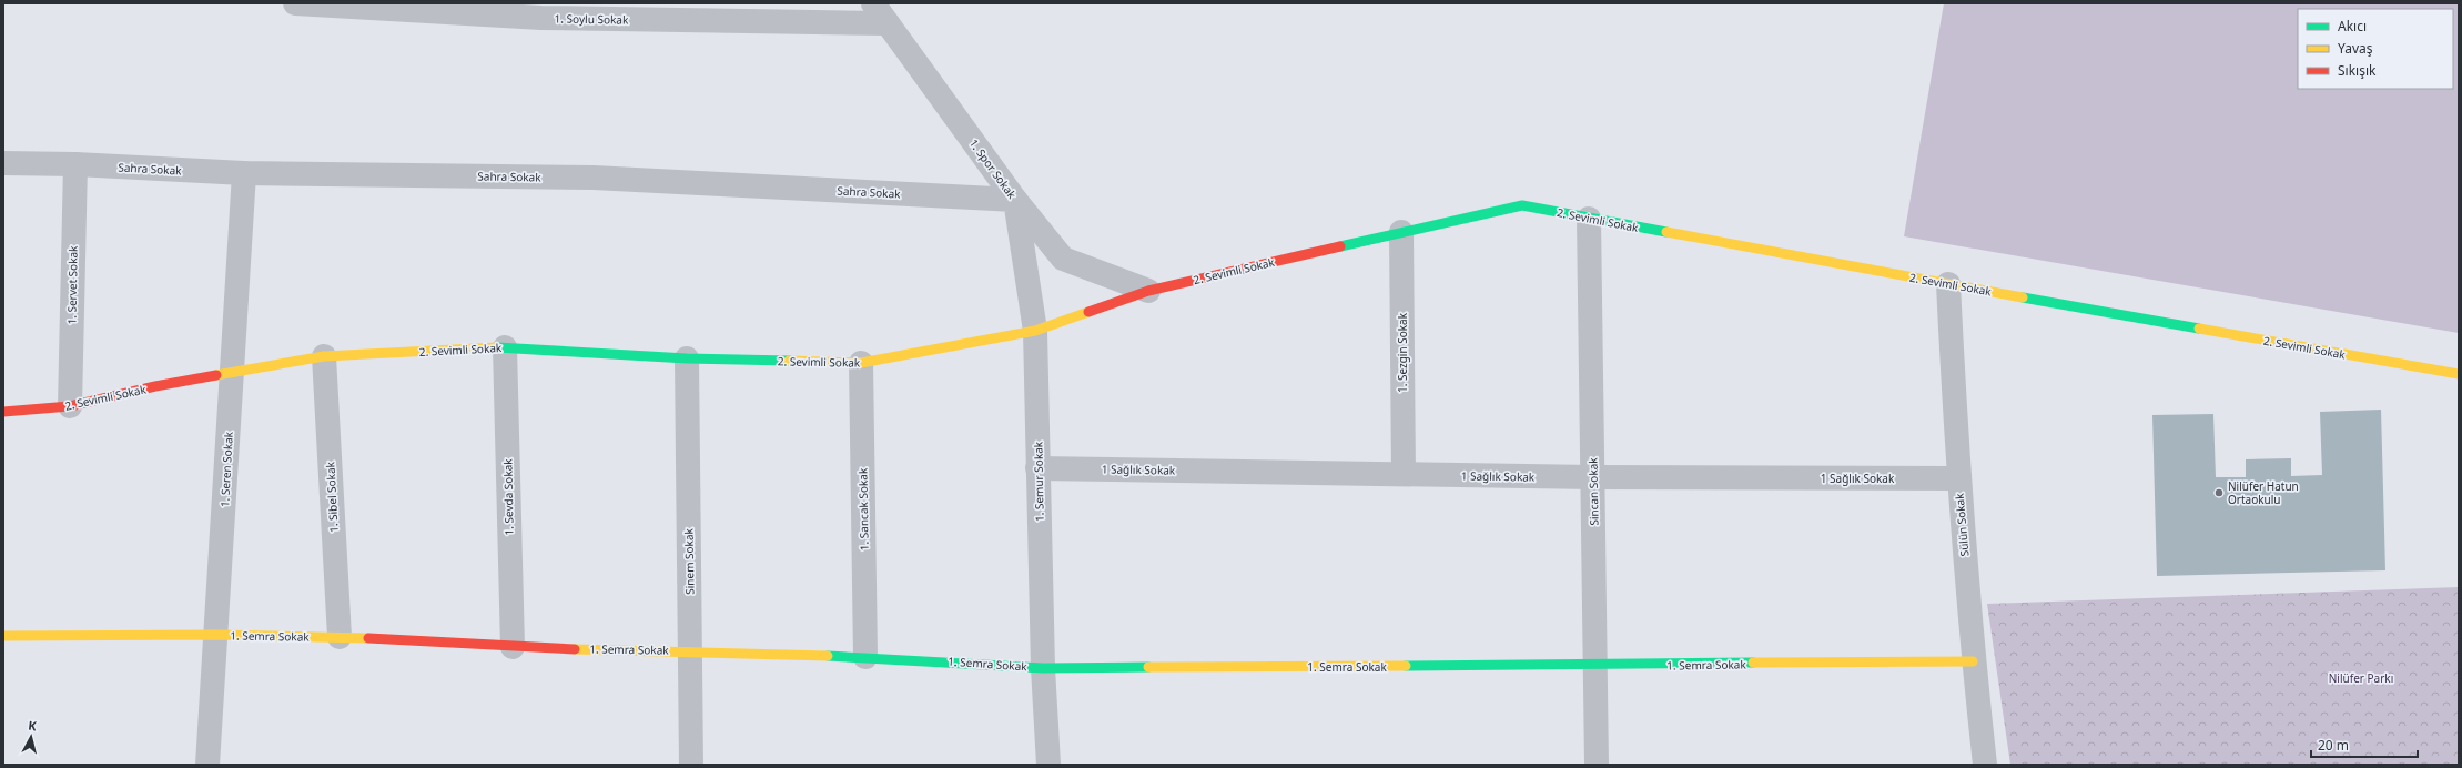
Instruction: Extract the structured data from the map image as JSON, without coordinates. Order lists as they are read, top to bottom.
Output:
{
  "streets": {
    "street": [
      "1. Soylu Sokak",
      "Sahra Sokak",
      "1. Spor Sokak",
      "2. Sevimli Sokak",
      "1. Servet Sokak",
      "1. Sezgin Sokak",
      "1. Seren Sokak",
      "1 Sağlık Sokak",
      "1. Semur Sokak",
      "Sincan Sokak",
      "1. Sibel Sokak",
      "1. Sevda Sokak",
      "1. Sancak Sokak",
      "Sülün Sokak",
      "Sinem Sokak",
      "1. Semra Sokak"
    ]
  },
  "crossings": [
    ["1. Soylu Sokak", "1. Spor Sokak"],
    ["Sahra Sokak", "1. Spor Sokak"],
    ["Sahra Sokak", "1. Servet Sokak"],
    ["Sahra Sokak", "1. Seren Sokak"],
    ["Sahra Sokak", "1. Semur Sokak"],
    ["1. Spor Sokak", "2. Sevimli Sokak"],
    ["1. Spor Sokak", "1. Semur Sokak"],
    ["2. Sevimli Sokak", "1. Servet Sokak"],
    ["2. Sevimli Sokak", "1. Sezgin Sokak"],
    ["2. Sevimli Sokak", "1. Seren Sokak"],
    ["2. Sevimli Sokak", "1. Semur Sokak"],
    ["2. Sevimli Sokak", "Sincan Sokak"],
    ["2. Sevimli Sokak", "1. Sibel Sokak"],
    ["2. Sevimli Sokak", "1. Sevda Sokak"],
    ["2. Sevimli Sokak", "1. Sancak Sokak"],
    ["2. Sevimli Sokak", "Sülün Sokak"],
    ["2. Sevimli Sokak", "Sinem Sokak"],
    ["1. Sezgin Sokak", "1 Sağlık Sokak"],
    ["1. Seren Sokak", "1. Semra Sokak"],
    ["1 Sağlık Sokak", "1. Semur Sokak"],
    ["1 Sağlık Sokak", "Sincan Sokak"],
    ["1 Sağlık Sokak", "Sülün Sokak"],
    ["1. Semur Sokak", "1. Semra Sokak"],
    ["Sincan Sokak", "1. Semra Sokak"],
    ["1. Sibel Sokak", "1. Semra Sokak"],
    ["1. Sevda Sokak", "1. Semra Sokak"],
    ["1. Sancak Sokak", "1. Semra Sokak"],
    ["Sülün Sokak", "1. Semra Sokak"],
    ["Sinem Sokak", "1. Semra Sokak"]
  ],
  "parks": ["Nilüfer Parkı"],
  "places": ["Nilüfer Hatun Ortaokulu"],
  "legend": ["Akıcı", "Yavaş", "Sıkışık"],
  "scale_bar": "20 m",
  "north": "top"
}
